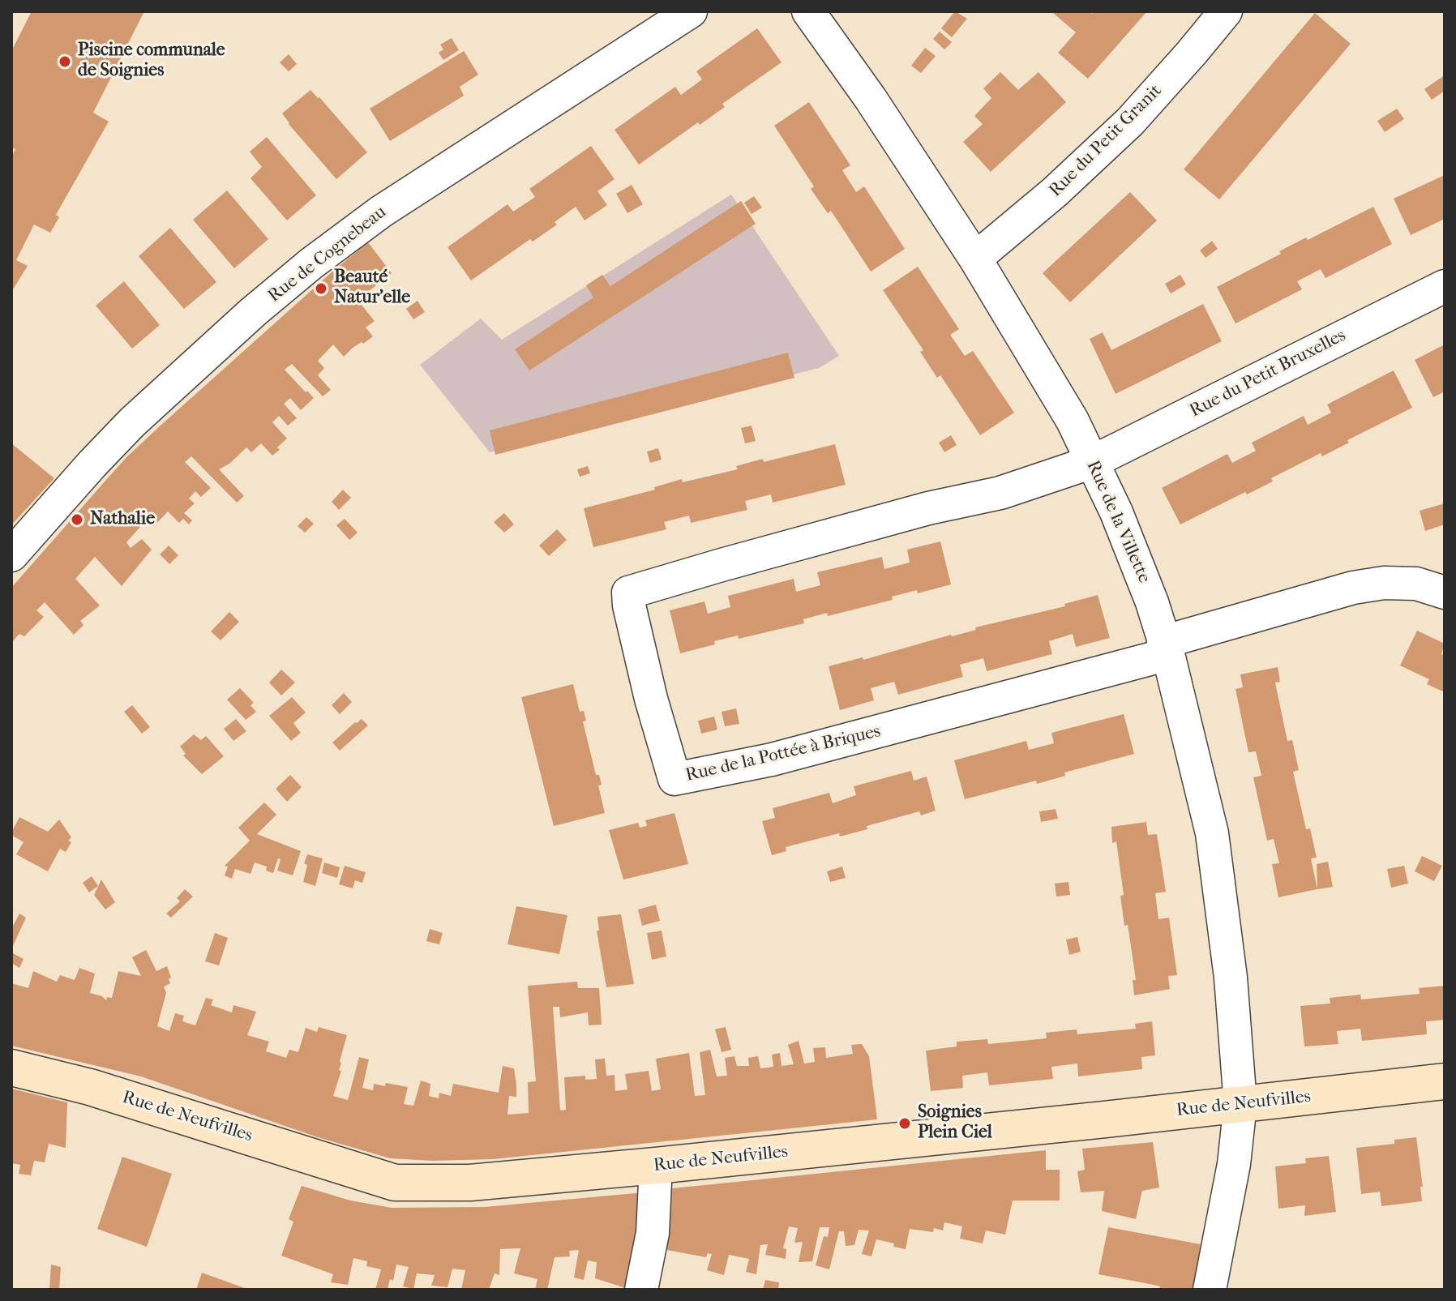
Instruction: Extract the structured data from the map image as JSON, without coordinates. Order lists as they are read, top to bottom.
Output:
{
  "streets": {
    "main road": ["Rue de Neufvilles"],
    "street": [
      "Rue du Petit Granit",
      "Rue de Cognebeau",
      "Rue du Petit Bruxelles",
      "Rue de la Villette",
      "Rue de la Pottée à Briques"
    ]
  },
  "crossings": [
    ["Rue du Petit Granit", "Rue de la Villette"],
    ["Rue du Petit Bruxelles", "Rue de la Villette"],
    ["Rue du Petit Bruxelles", "Rue de la Pottée à Briques"],
    ["Rue de la Villette", "Rue de la Pottée à Briques"],
    ["Rue de la Villette", "Rue de Neufvilles"]
  ],
  "places": [
    "Piscine communale de Soignies",
    "Beauté Natur'elle",
    "Nathalie",
    "Soignies Plein Ciel"
  ]
}
